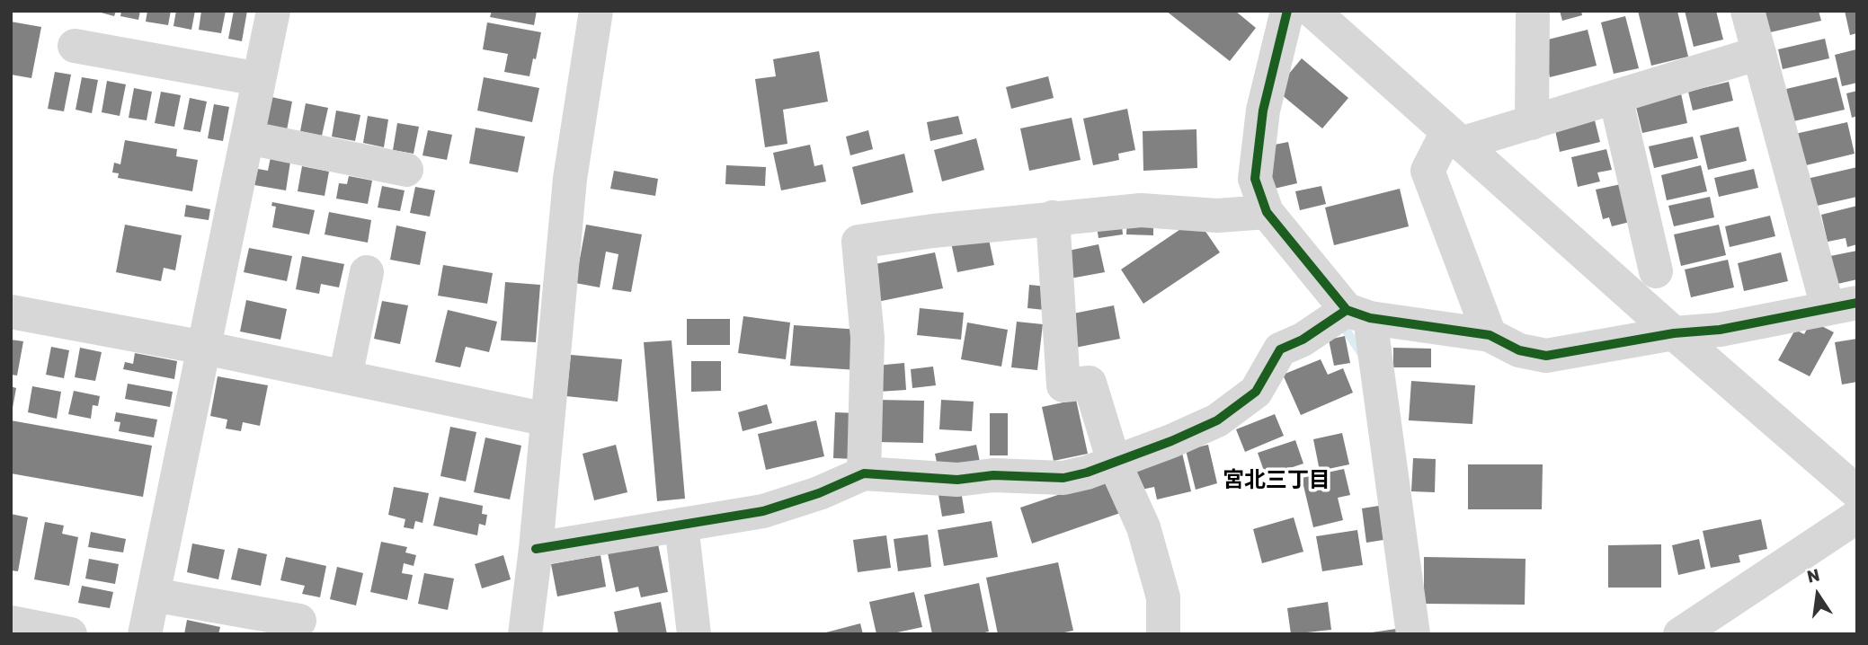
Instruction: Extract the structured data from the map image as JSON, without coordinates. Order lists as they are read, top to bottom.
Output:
{
  "districts": ["宮北三丁目"],
  "north": "top"
}
